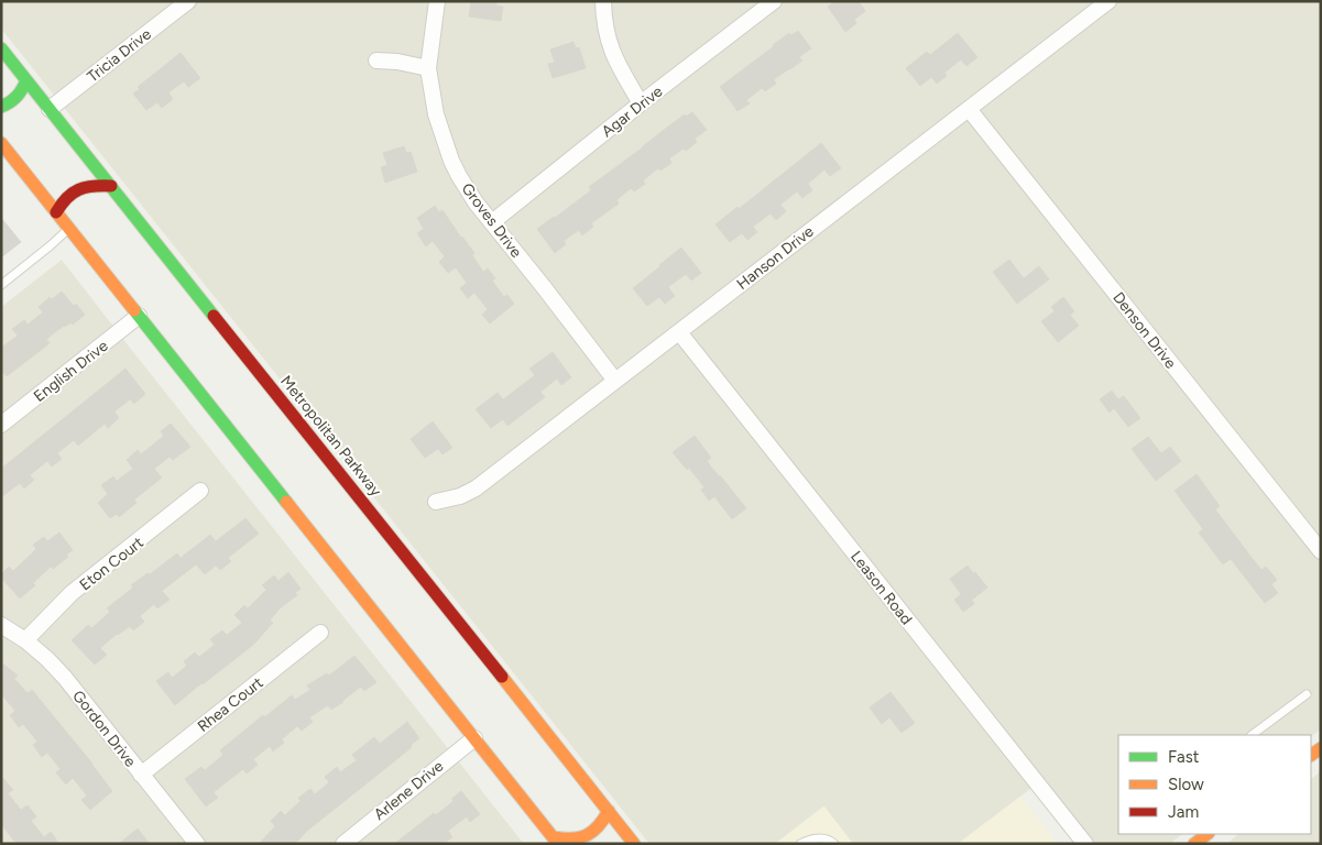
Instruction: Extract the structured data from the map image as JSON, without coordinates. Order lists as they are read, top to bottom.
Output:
{
  "streets": {
    "main road": ["Metropolitan Parkway"],
    "street": [
      "Tricia Drive",
      "Agar Drive",
      "Groves Drive",
      "Hanson Drive",
      "Denson Drive",
      "English Drive",
      "Eton Court",
      "Leason Road",
      "Rhea Court",
      "Gordon Drive",
      "Arlene Drive"
    ]
  },
  "crossings": [
    ["Tricia Drive", "Metropolitan Parkway"],
    ["Agar Drive", "Groves Drive"],
    ["Groves Drive", "Hanson Drive"],
    ["Hanson Drive", "Denson Drive"],
    ["Hanson Drive", "Leason Road"],
    ["Eton Court", "Gordon Drive"],
    ["Rhea Court", "Gordon Drive"]
  ],
  "legend": ["Fast", "Slow", "Jam"]
}
